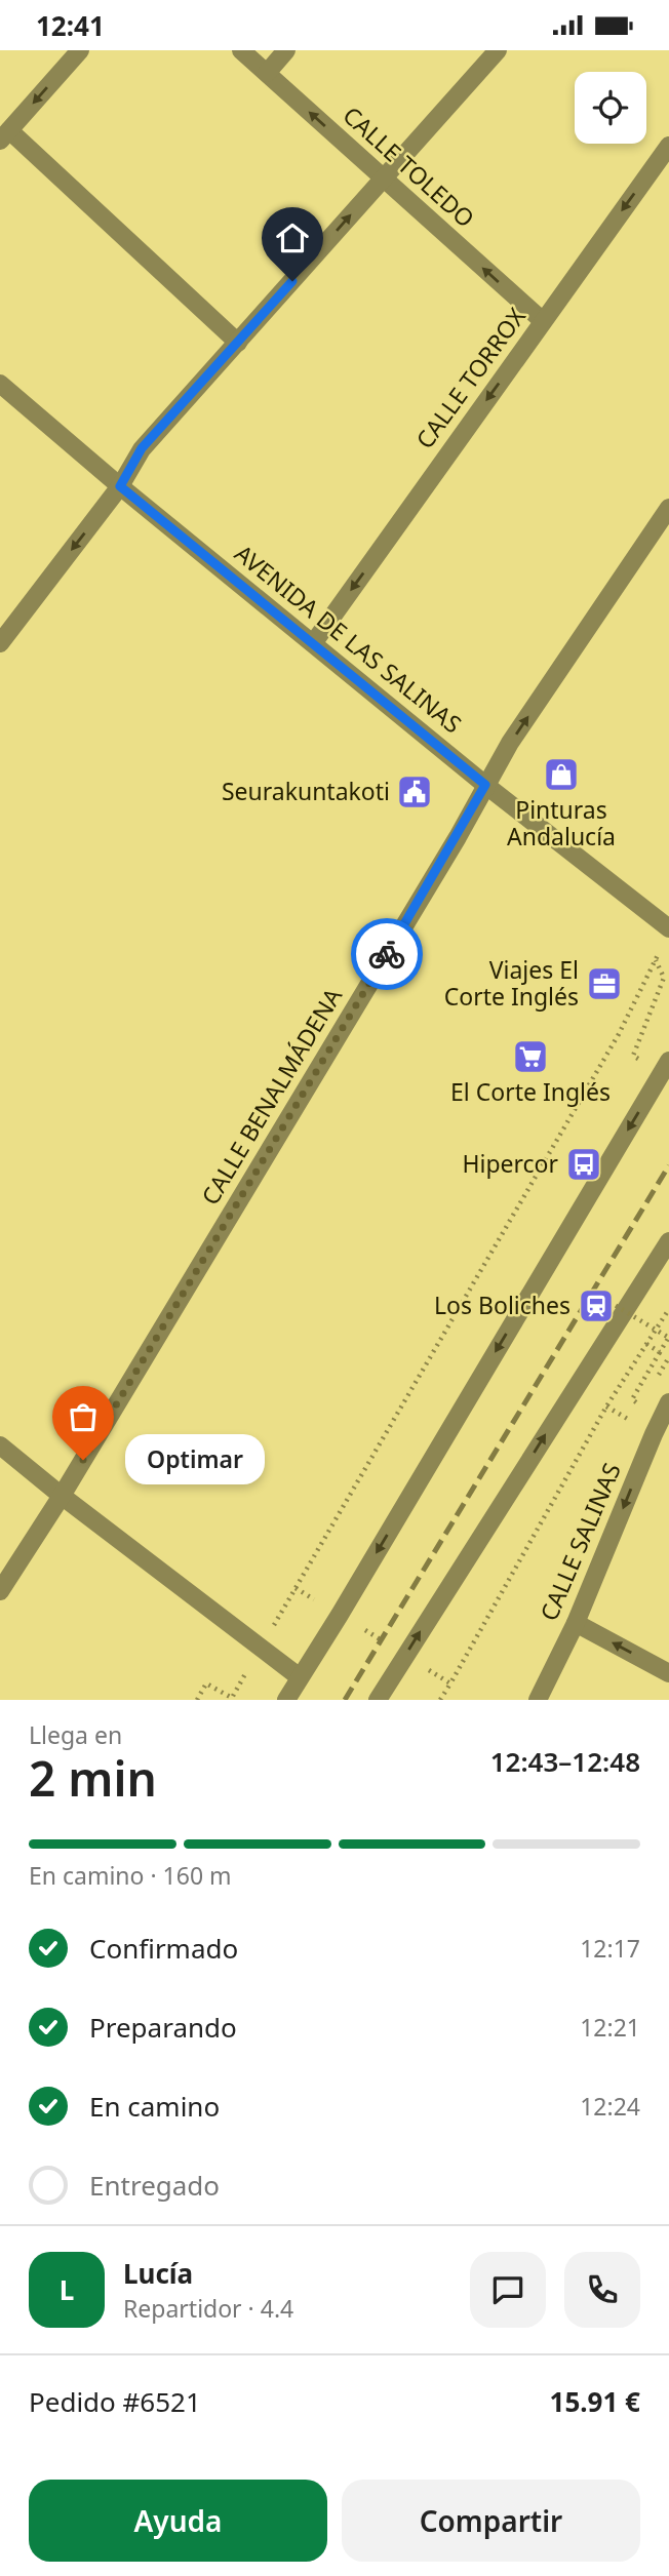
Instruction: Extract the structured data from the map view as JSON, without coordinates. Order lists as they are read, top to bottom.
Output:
{
  "streets": {
    "street": [
      "CALLE TOLEDO",
      "CALLE TORROX",
      "AVENIDA DE LAS SALINAS",
      "CALLE BENALMÁDENA",
      "CALLE SALINAS"
    ]
  },
  "crossings": [
    ["CALLE TOLEDO", "CALLE TORROX"],
    ["CALLE TORROX", "AVENIDA DE LAS SALINAS"],
    ["AVENIDA DE LAS SALINAS", "CALLE BENALMÁDENA"]
  ],
  "one_way": ["CALLE TOLEDO", "CALLE TORROX"],
  "places": {
    "shop": ["Pinturas Andalucía"],
    "public building": ["Seurakuntakoti"],
    "office": ["Viajes El Corte Inglés"],
    "supermarket": ["El Corte Inglés"],
    "bus stop": ["Hipercor"],
    "station": ["Los Boliches"],
    "other": ["Optimar"]
  },
  "page": {
    "status": "12:41",
    "bubble": "Optimar",
    "heading": ["2 min", "Llega en", "12:43–12:48"],
    "panel": [
      "Lucía",
      "Repartidor · 4.4",
      "Pedido #6521",
      "15.91 €"
    ],
    "bar": "En camino · 160 m",
    "list": [
      ["Confirmado", "12:17"],
      ["Preparando", "12:21"],
      ["En camino", "12:24"],
      "Entregado"
    ],
    "round": "L",
    "buttons": ["Ayuda", "Compartir"]
  }
}
